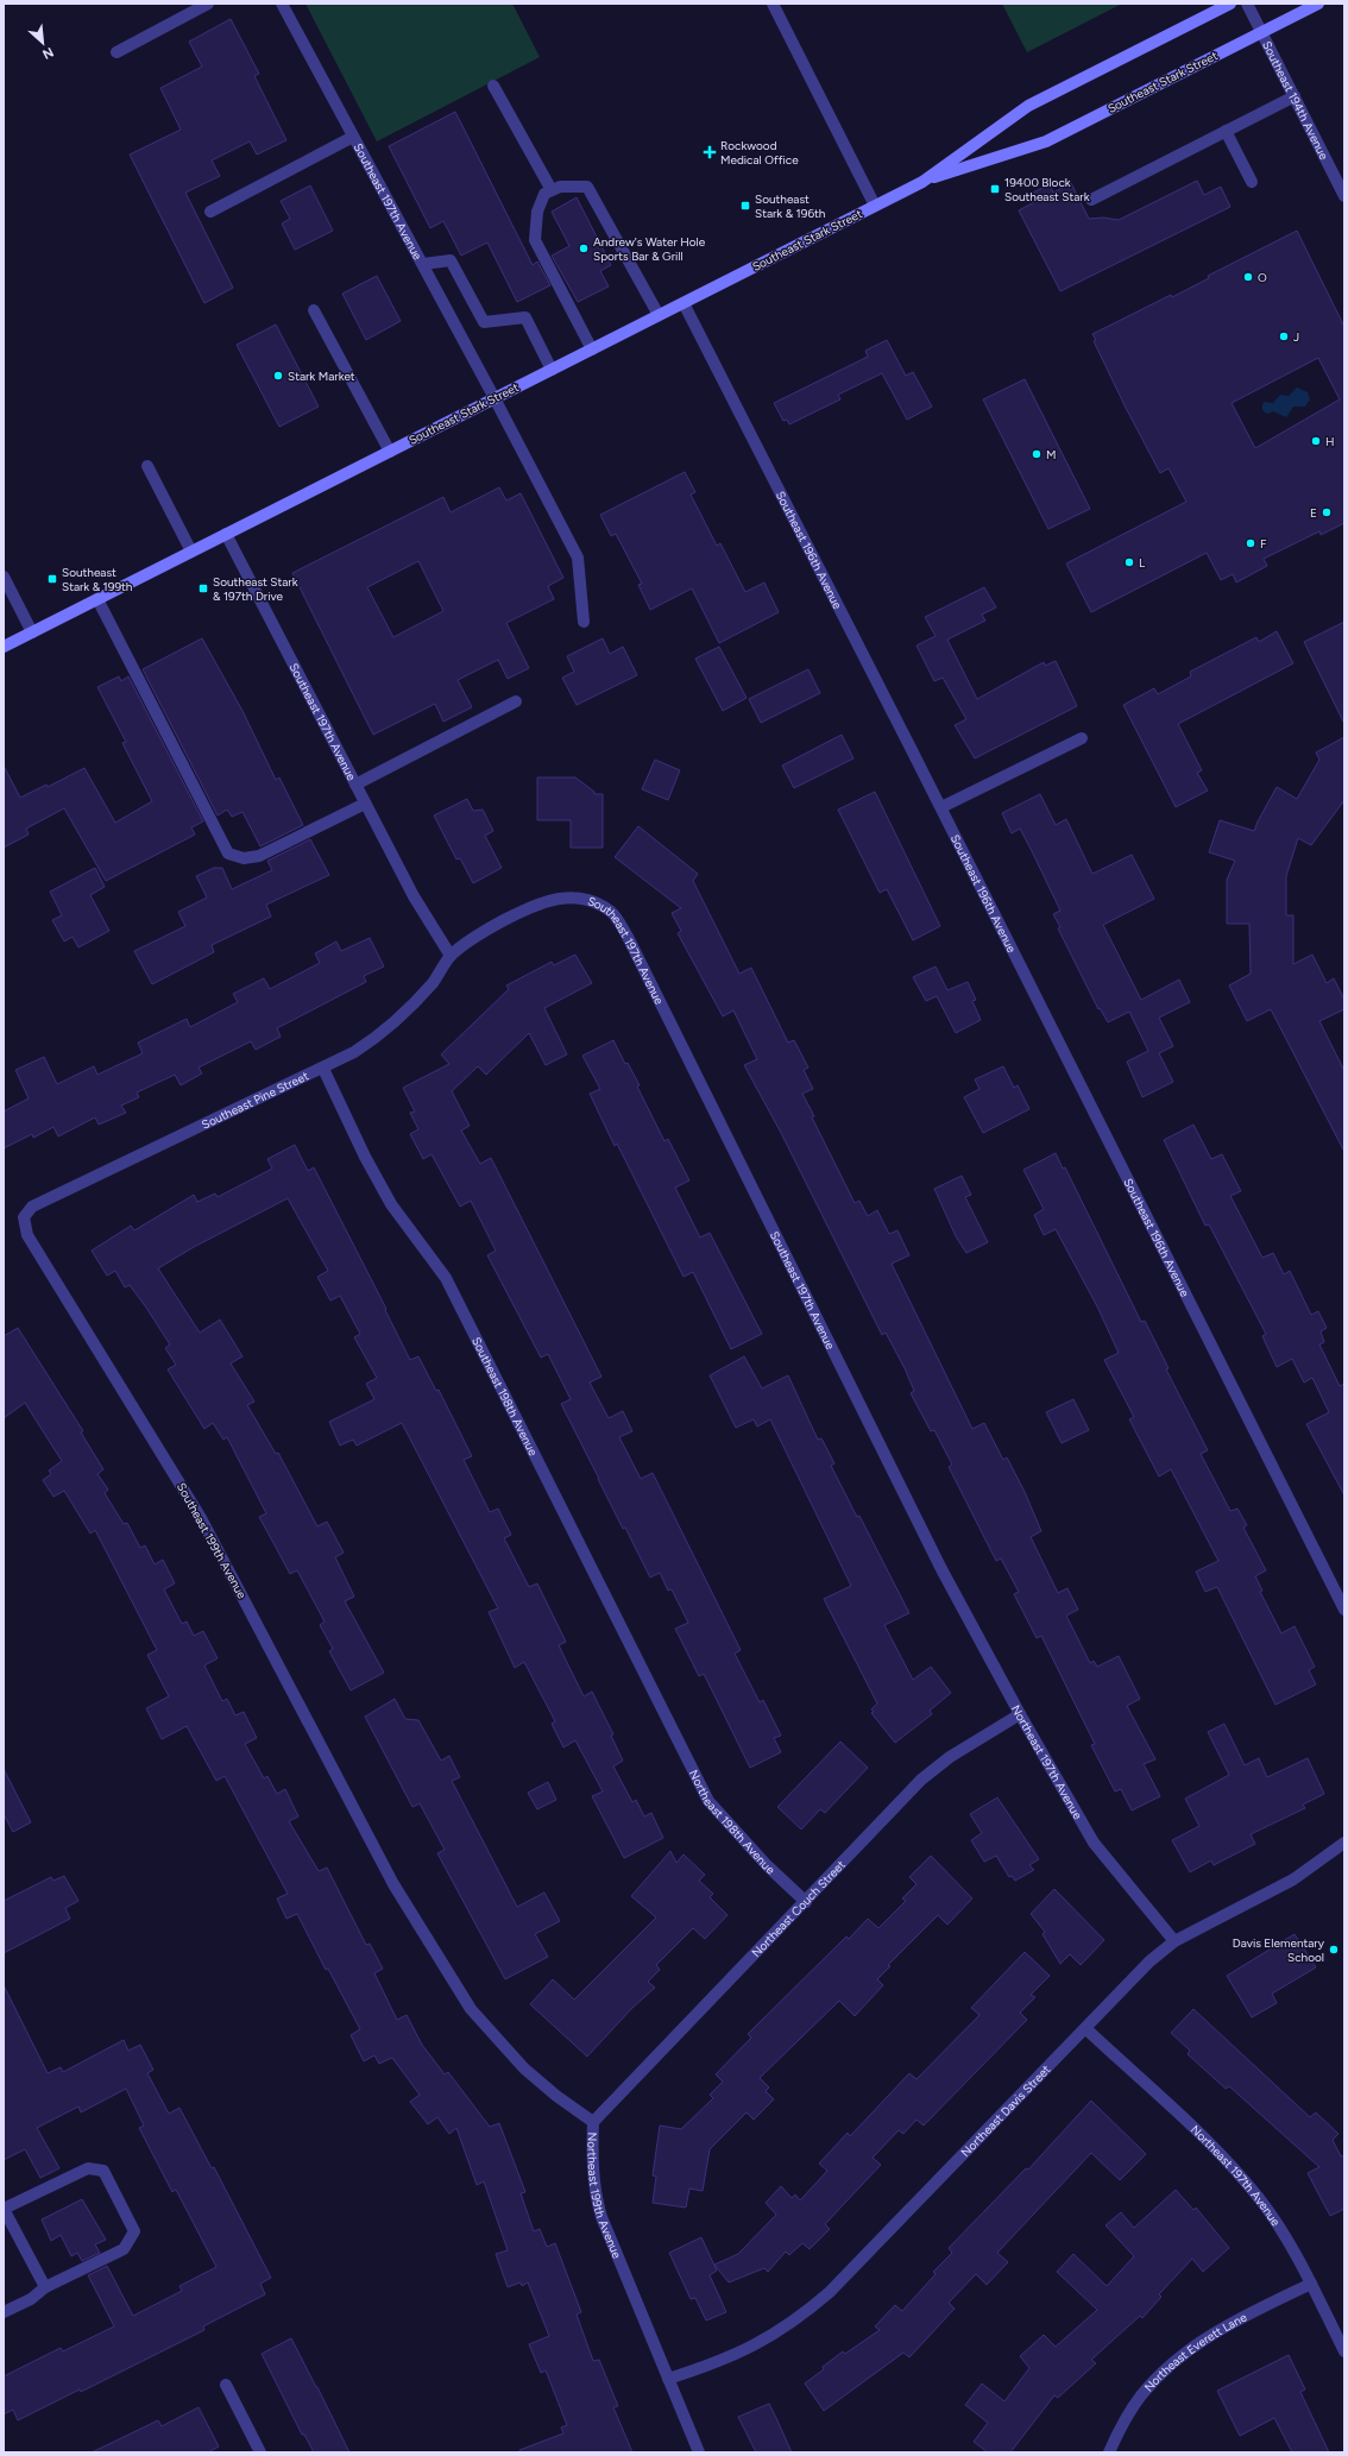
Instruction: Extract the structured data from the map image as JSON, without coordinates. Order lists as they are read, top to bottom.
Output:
{
  "streets": {
    "main road": ["Southeast Stark Street"],
    "street": [
      "Southeast 194th Avenue",
      "Southeast 197th Avenue",
      "Southeast 196th Avenue",
      "Southeast Pine Street",
      "Southeast 198th Avenue",
      "Southeast 199th Avenue",
      "Northeast 197th Avenue",
      "Northeast 198th Avenue",
      "Northeast Couch Street",
      "Northeast Davis Street",
      "Northeast 199th Avenue",
      "Northeast Everett Lane"
    ]
  },
  "crossings": [
    ["Southeast Stark Street", "Southeast 194th Avenue"],
    ["Southeast Stark Street", "Southeast 197th Avenue"],
    ["Southeast Stark Street", "Southeast 196th Avenue"],
    ["Southeast 197th Avenue", "Southeast Pine Street"],
    ["Southeast 197th Avenue", "Northeast 197th Avenue"],
    ["Southeast Pine Street", "Southeast 198th Avenue"],
    ["Southeast Pine Street", "Southeast 199th Avenue"],
    ["Southeast 198th Avenue", "Northeast 198th Avenue"],
    ["Southeast 199th Avenue", "Northeast 199th Avenue"],
    ["Northeast 197th Avenue", "Northeast Couch Street"],
    ["Northeast 197th Avenue", "Northeast Davis Street"],
    ["Northeast 197th Avenue", "Northeast Everett Lane"],
    ["Northeast 198th Avenue", "Northeast Couch Street"],
    ["Northeast Couch Street", "Northeast 199th Avenue"],
    ["Northeast Davis Street", "Northeast 199th Avenue"]
  ],
  "places": {
    "health": ["Rockwood Medical Office"],
    "transit": [
      "19400 Block Southeast Stark",
      "Southeast Stark & 196th",
      "Southeast Stark & 199th",
      "Southeast Stark & 197th Drive"
    ],
    "other": [
      "Andrew's Water Hole Sports Bar & Grill",
      "O",
      "J",
      "Stark Market",
      "H",
      "M",
      "E",
      "F",
      "L",
      "Davis Elementary School"
    ]
  },
  "north": "bottom right"
}
